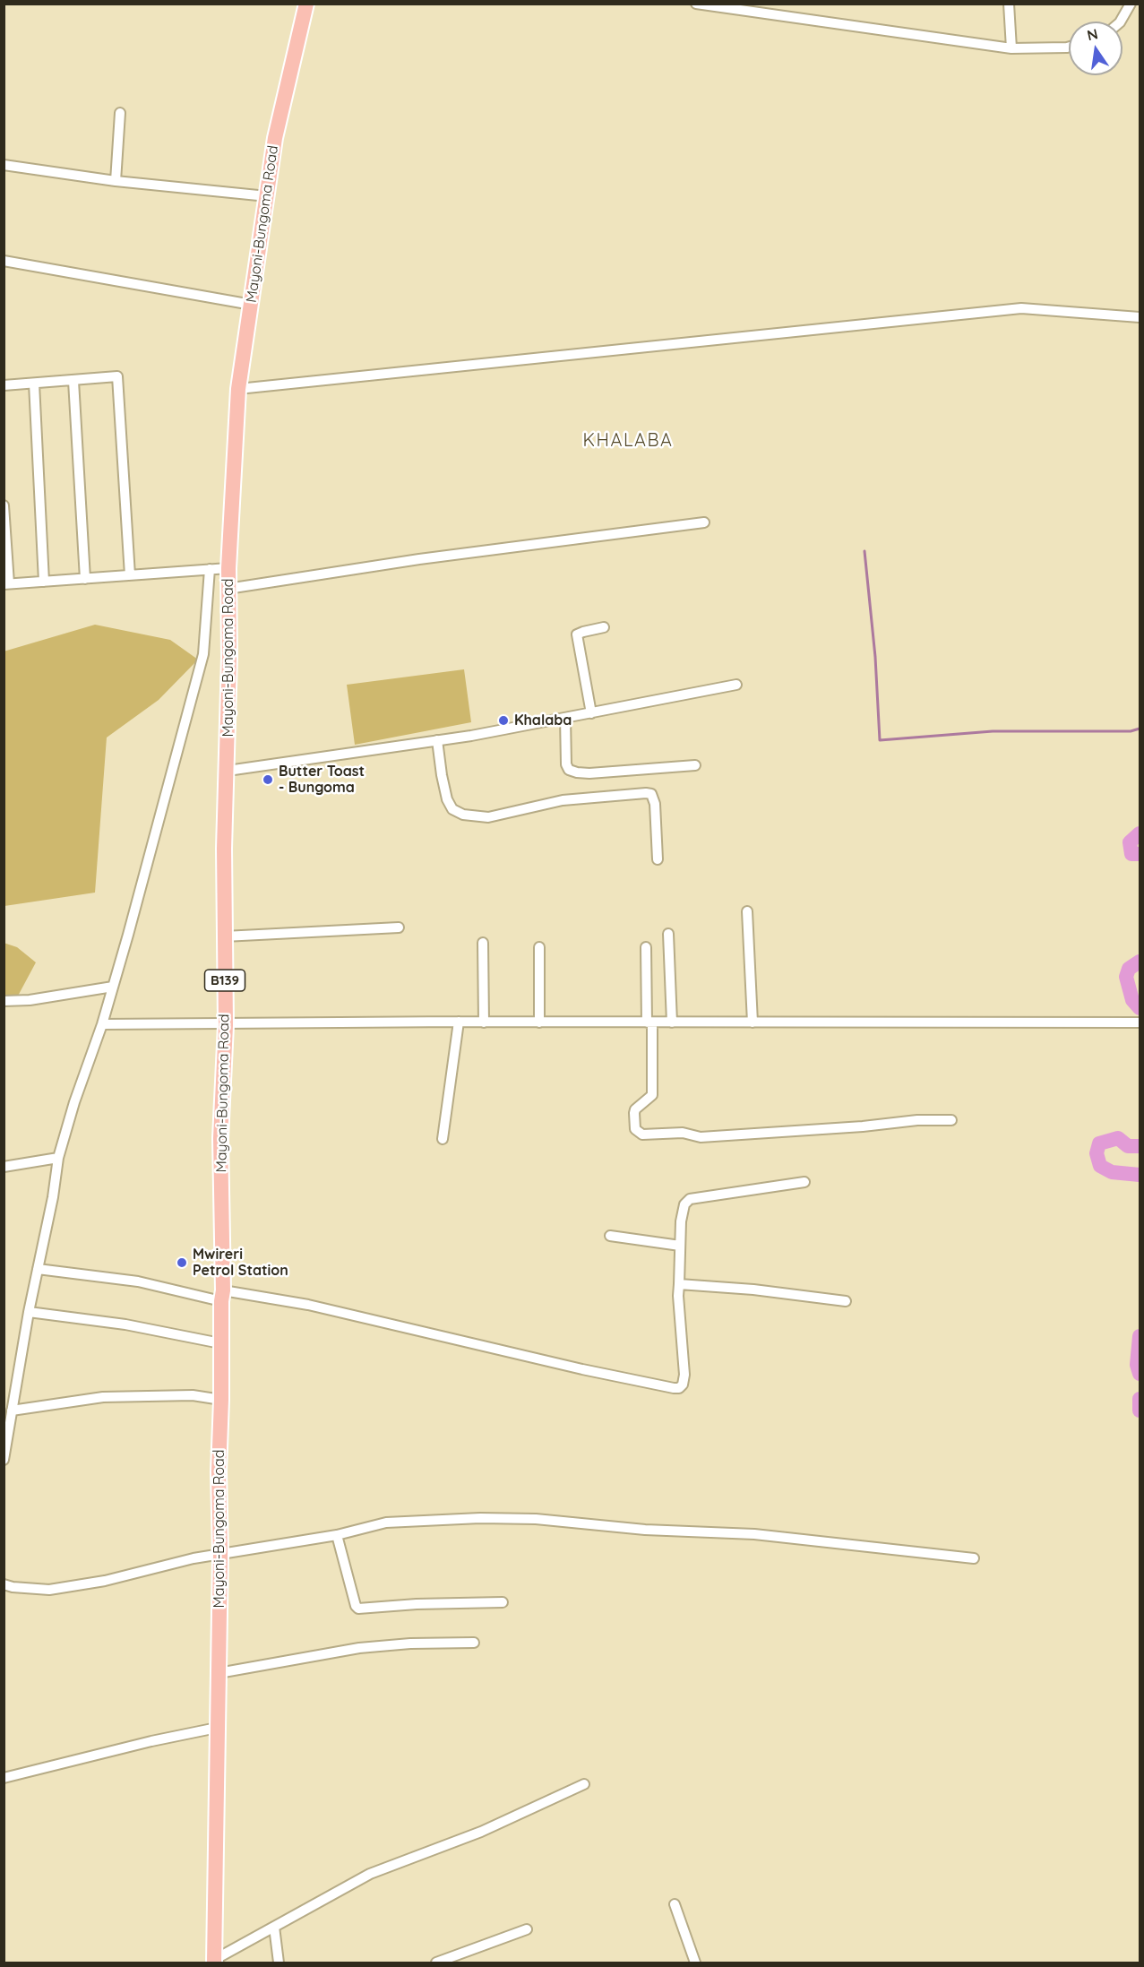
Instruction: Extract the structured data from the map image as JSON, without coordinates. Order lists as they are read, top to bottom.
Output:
{
  "streets": {
    "main road": ["Mayoni-Bungoma Road", "B139"]
  },
  "districts": ["KHALABA"],
  "places": ["Khalaba", "Butter Toast - Bungoma", "Mwireri Petrol Station"],
  "north": "top"
}
